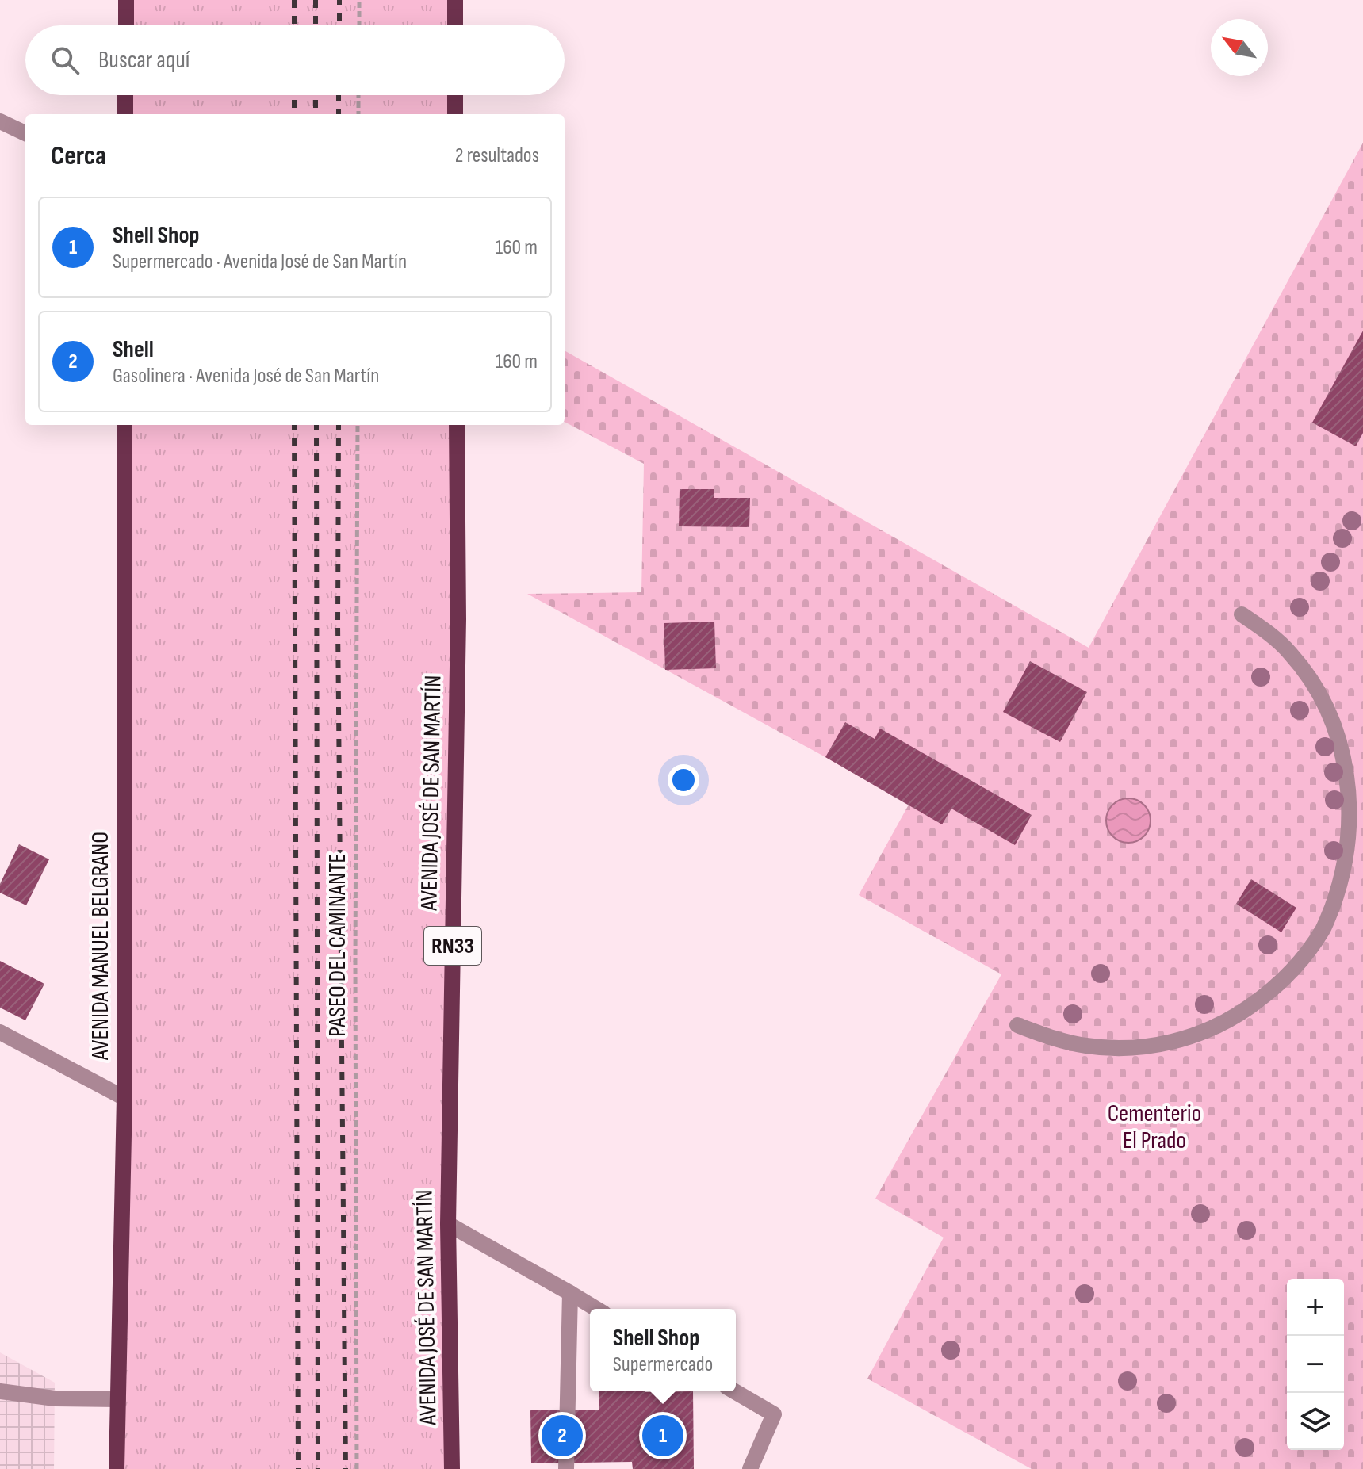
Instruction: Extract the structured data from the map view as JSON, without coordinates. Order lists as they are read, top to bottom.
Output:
{
  "streets": {
    "main road": ["AVENIDA JOSÉ DE SAN MARTÍN", "AVENIDA MANUEL BELGRANO", "RN33"],
    "path": ["PASEO DEL CAMINANTE"]
  },
  "parks": ["Cementerio El Prado"],
  "north": "top left",
  "page": {
    "search": "Buscar aquí",
    "heading": ["Cerca", "2 resultados"],
    "list": [
      {
        "mark": "1",
        "name": "Shell Shop",
        "note": "Supermercado · Avenida José de San Martín",
        "value": "160 m"
      },
      {
        "mark": "2",
        "name": "Shell",
        "note": "Gasolinera · Avenida José de San Martín",
        "value": "160 m"
      }
    ],
    "map_buttons": ["+", "−"],
    "popup": ["Shell Shop", "Supermercado"],
    "pins": ["1", "2"]
  }
}
